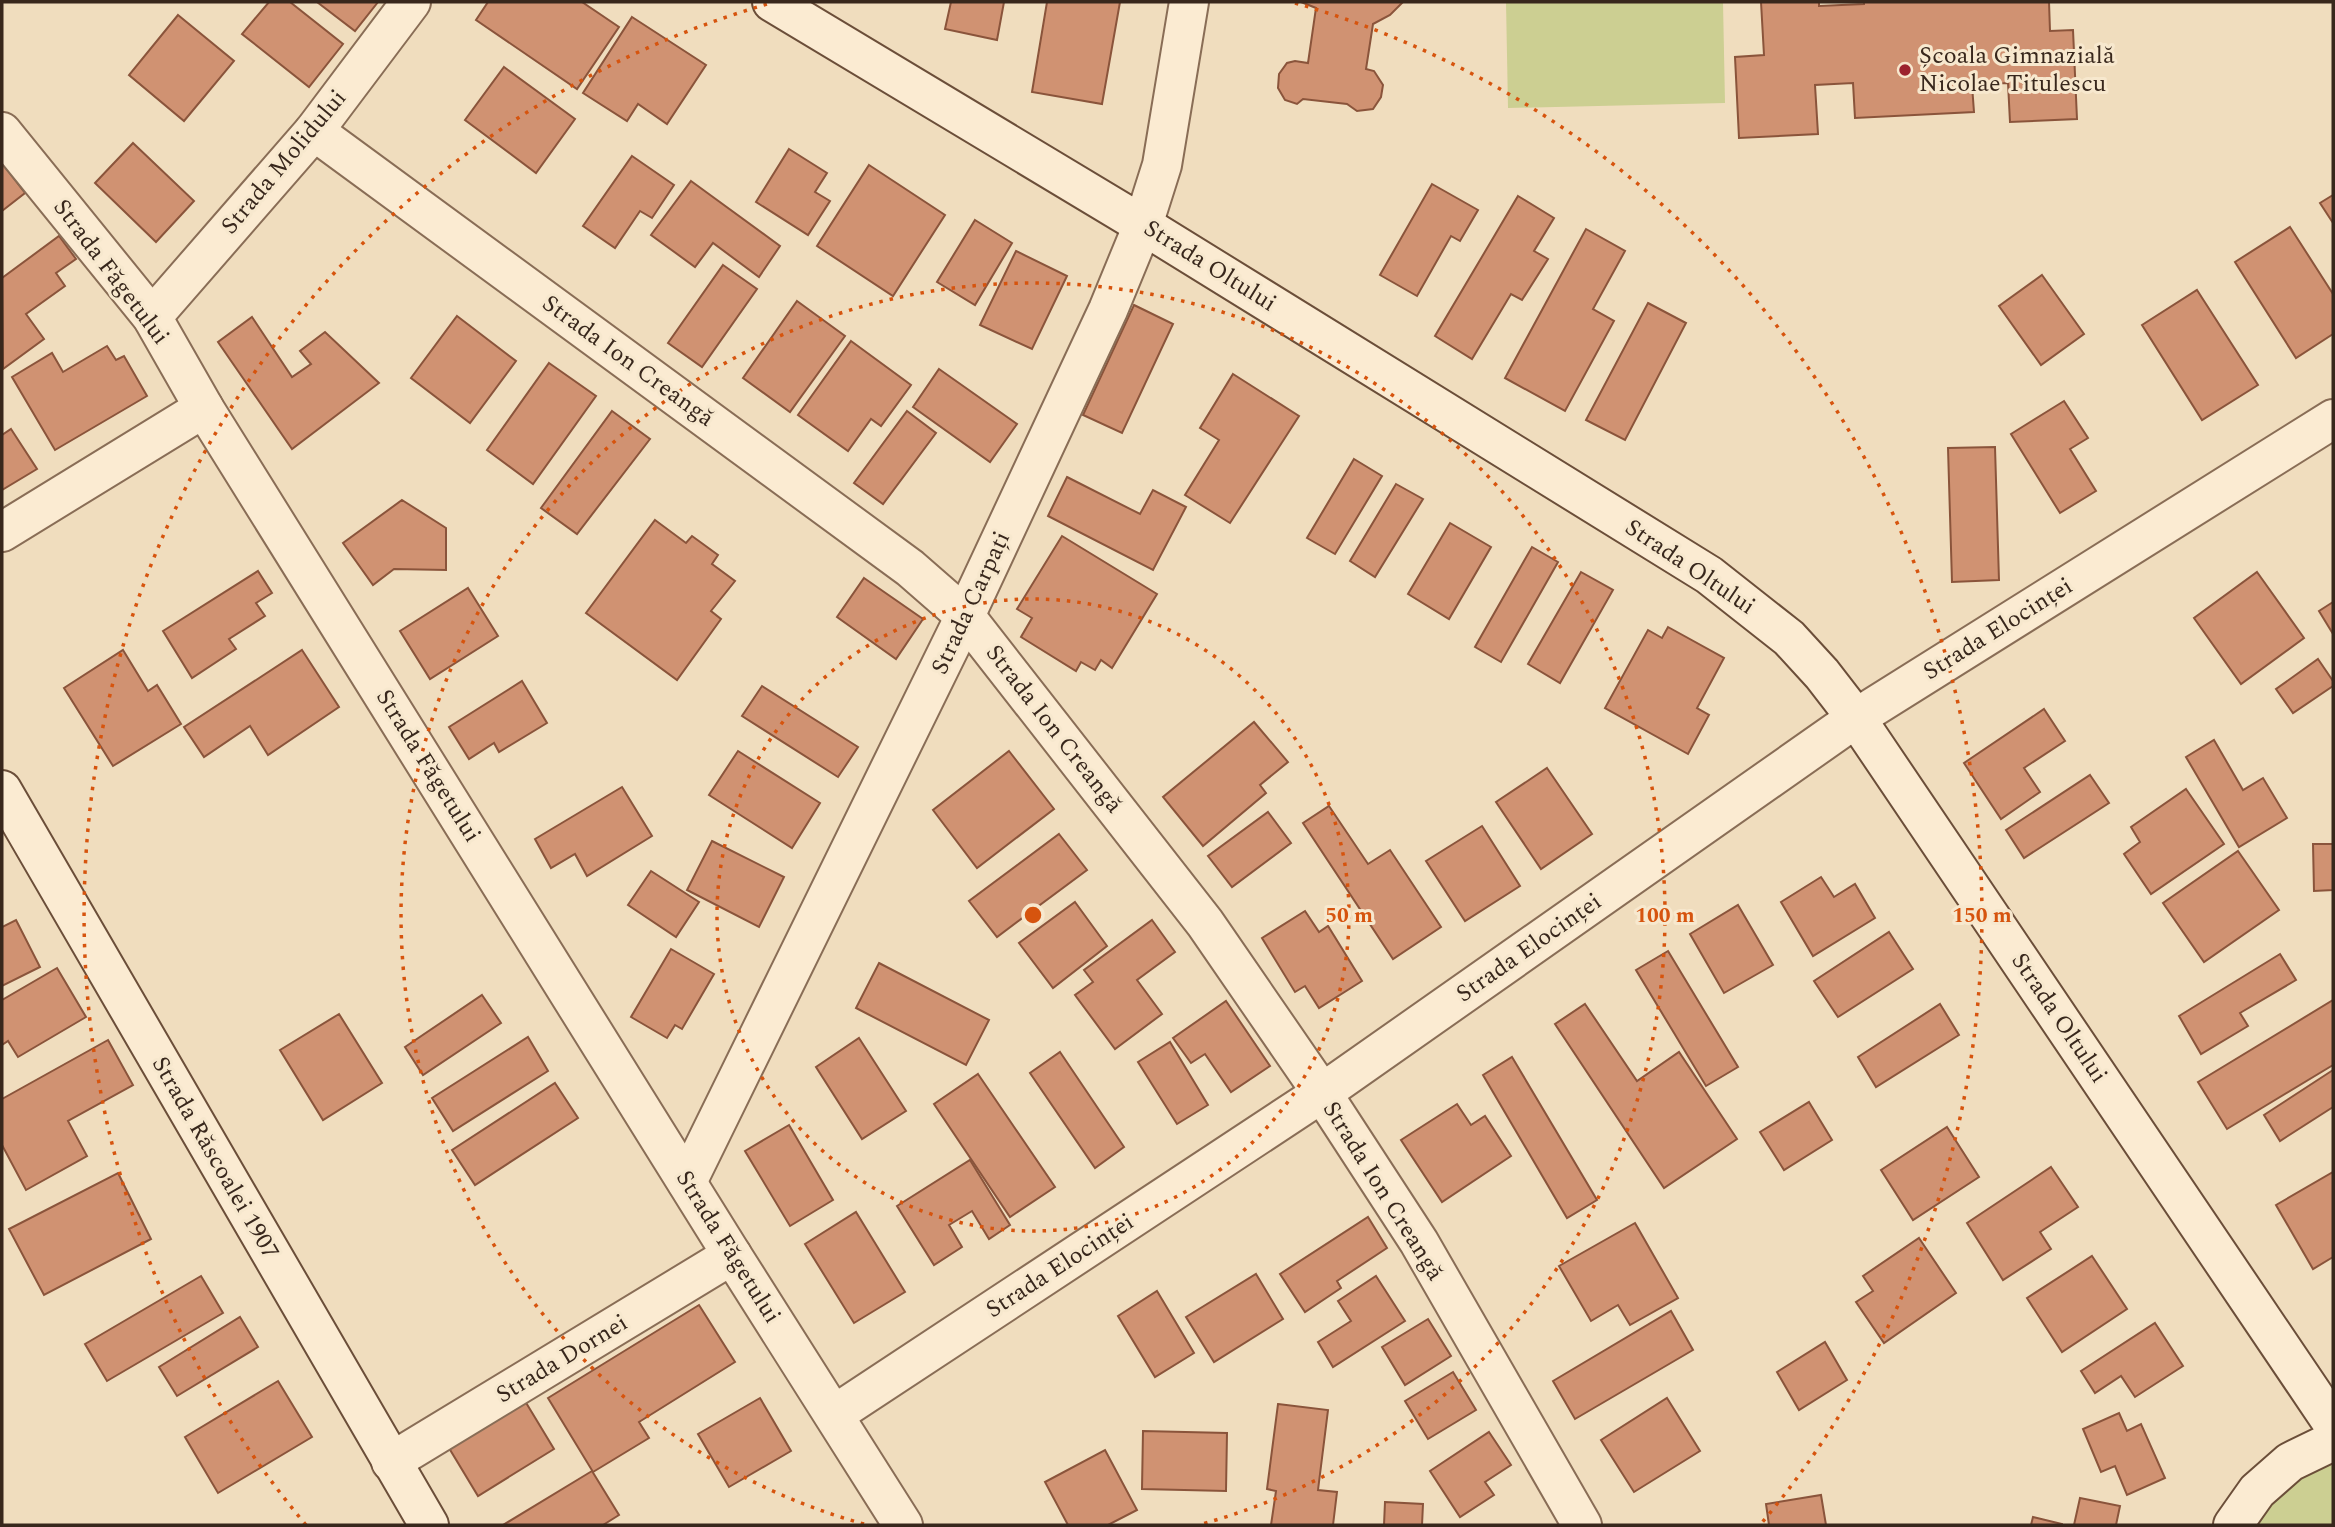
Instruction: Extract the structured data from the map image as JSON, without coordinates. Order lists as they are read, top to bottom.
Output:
{
  "streets": {
    "street": [
      "Strada Molidului",
      "Strada Oltului",
      "Strada Făgetului",
      "Strada Ion Creangă",
      "Strada Carpați",
      "Strada Elocinței",
      "Strada Răscoalei 1907",
      "Strada Dornei"
    ]
  },
  "crossings": [
    ["Strada Molidului", "Strada Făgetului"],
    ["Strada Molidului", "Strada Ion Creangă"],
    ["Strada Oltului", "Strada Carpați"],
    ["Strada Oltului", "Strada Elocinței"],
    ["Strada Făgetului", "Strada Carpați"],
    ["Strada Făgetului", "Strada Elocinței"],
    ["Strada Făgetului", "Strada Dornei"],
    ["Strada Ion Creangă", "Strada Carpați"],
    ["Strada Ion Creangă", "Strada Elocinței"],
    ["Strada Răscoalei 1907", "Strada Dornei"]
  ],
  "places": ["Școala Gimnazială Nicolae Titulescu"],
  "rings": ["50 m", "100 m", "150 m"]
}
